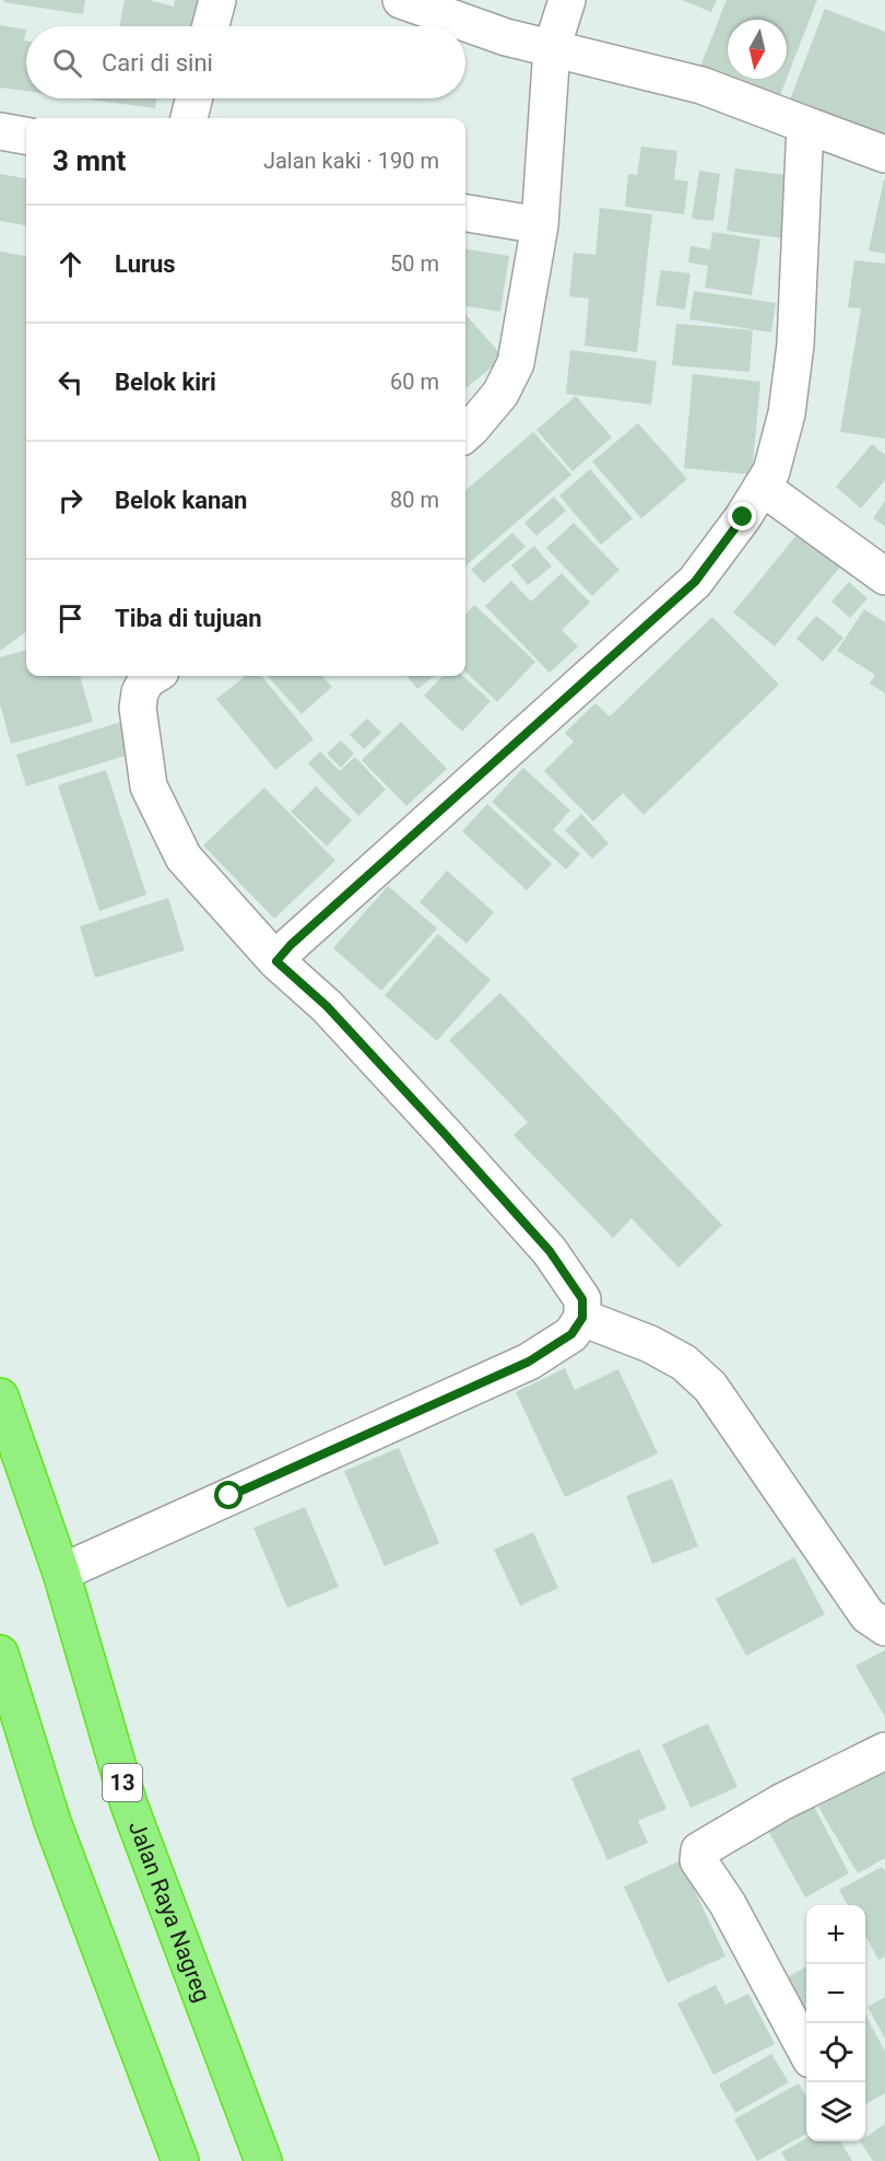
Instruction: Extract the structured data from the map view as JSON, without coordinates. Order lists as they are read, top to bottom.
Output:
{
  "streets": {
    "highway": ["13", "Jalan Raya Nagreg"]
  },
  "north": "bottom",
  "page": {
    "search": "Cari di sini",
    "heading": ["3 mnt", "Jalan kaki · 190 m"],
    "list": [
      ["Lurus", "50 m"],
      ["Belok kiri", "60 m"],
      ["Belok kanan", "80 m"],
      "Tiba di tujuan"
    ],
    "map_buttons": ["+", "−"]
  }
}
